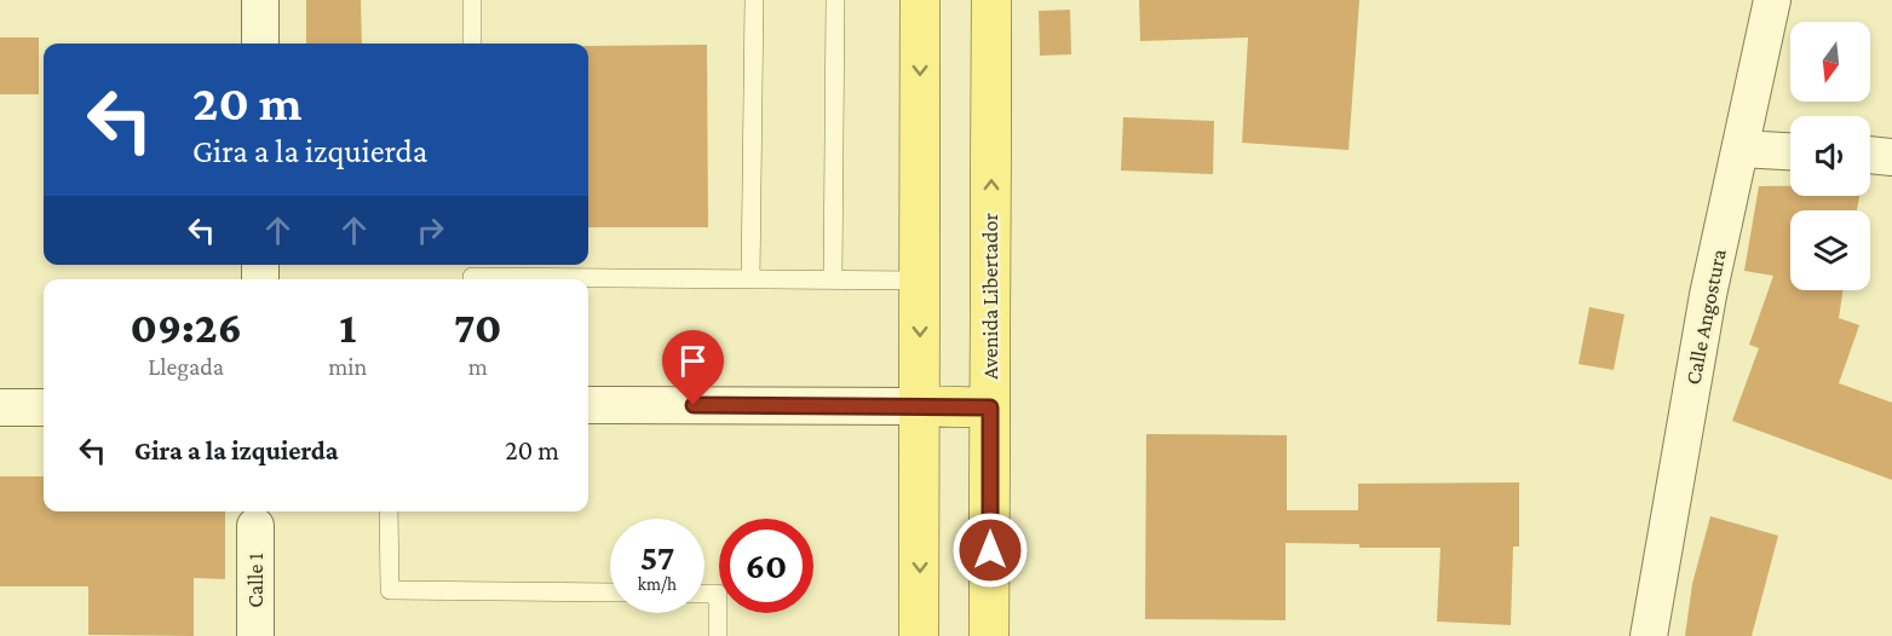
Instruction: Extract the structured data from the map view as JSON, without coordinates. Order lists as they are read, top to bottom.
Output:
{
  "streets": {
    "main road": ["Avenida Libertador"],
    "street": ["Calle Angostura", "Calle 1"]
  },
  "north": "bottom",
  "page": {
    "turn": ["20 m", "Gira a la izquierda"],
    "eta": [
      "09:26",
      "Llegada",
      "1",
      "min",
      "70",
      "m"
    ],
    "list": [
      {
        "name": "Gira a la izquierda",
        "value": "20 m"
      }
    ],
    "speed": "57 km/h",
    "limit": "60"
  }
}
